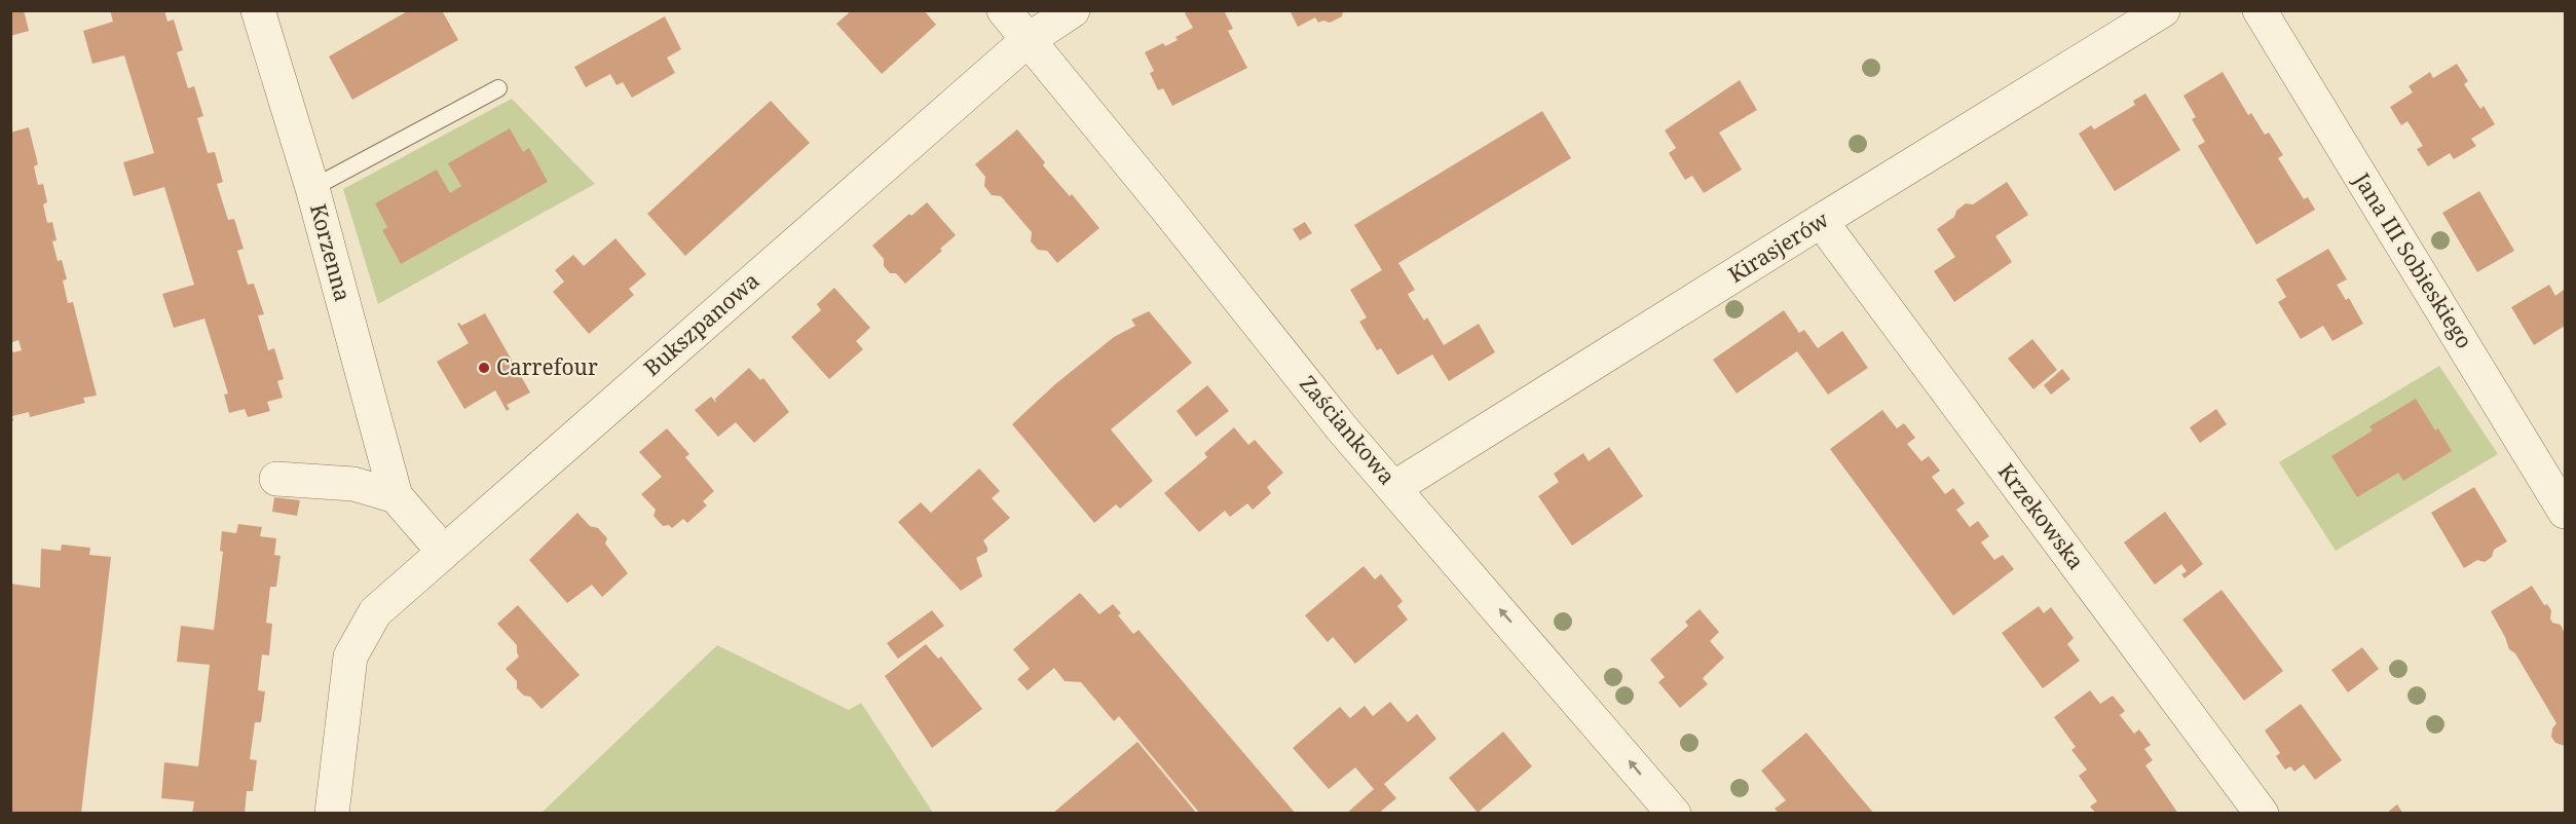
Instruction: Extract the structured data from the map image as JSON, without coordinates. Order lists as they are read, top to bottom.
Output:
{
  "streets": {
    "street": [
      "Kirasjerów",
      "Korzenna",
      "Jana III Sobieskiego",
      "Bukszpanowa",
      "Zaściankowa",
      "Krzekowska"
    ]
  },
  "crossings": [
    ["Kirasjerów", "Zaściankowa"],
    ["Kirasjerów", "Krzekowska"],
    ["Bukszpanowa", "Zaściankowa"]
  ],
  "one_way": ["Zaściankowa"],
  "places": ["Carrefour"]
}
